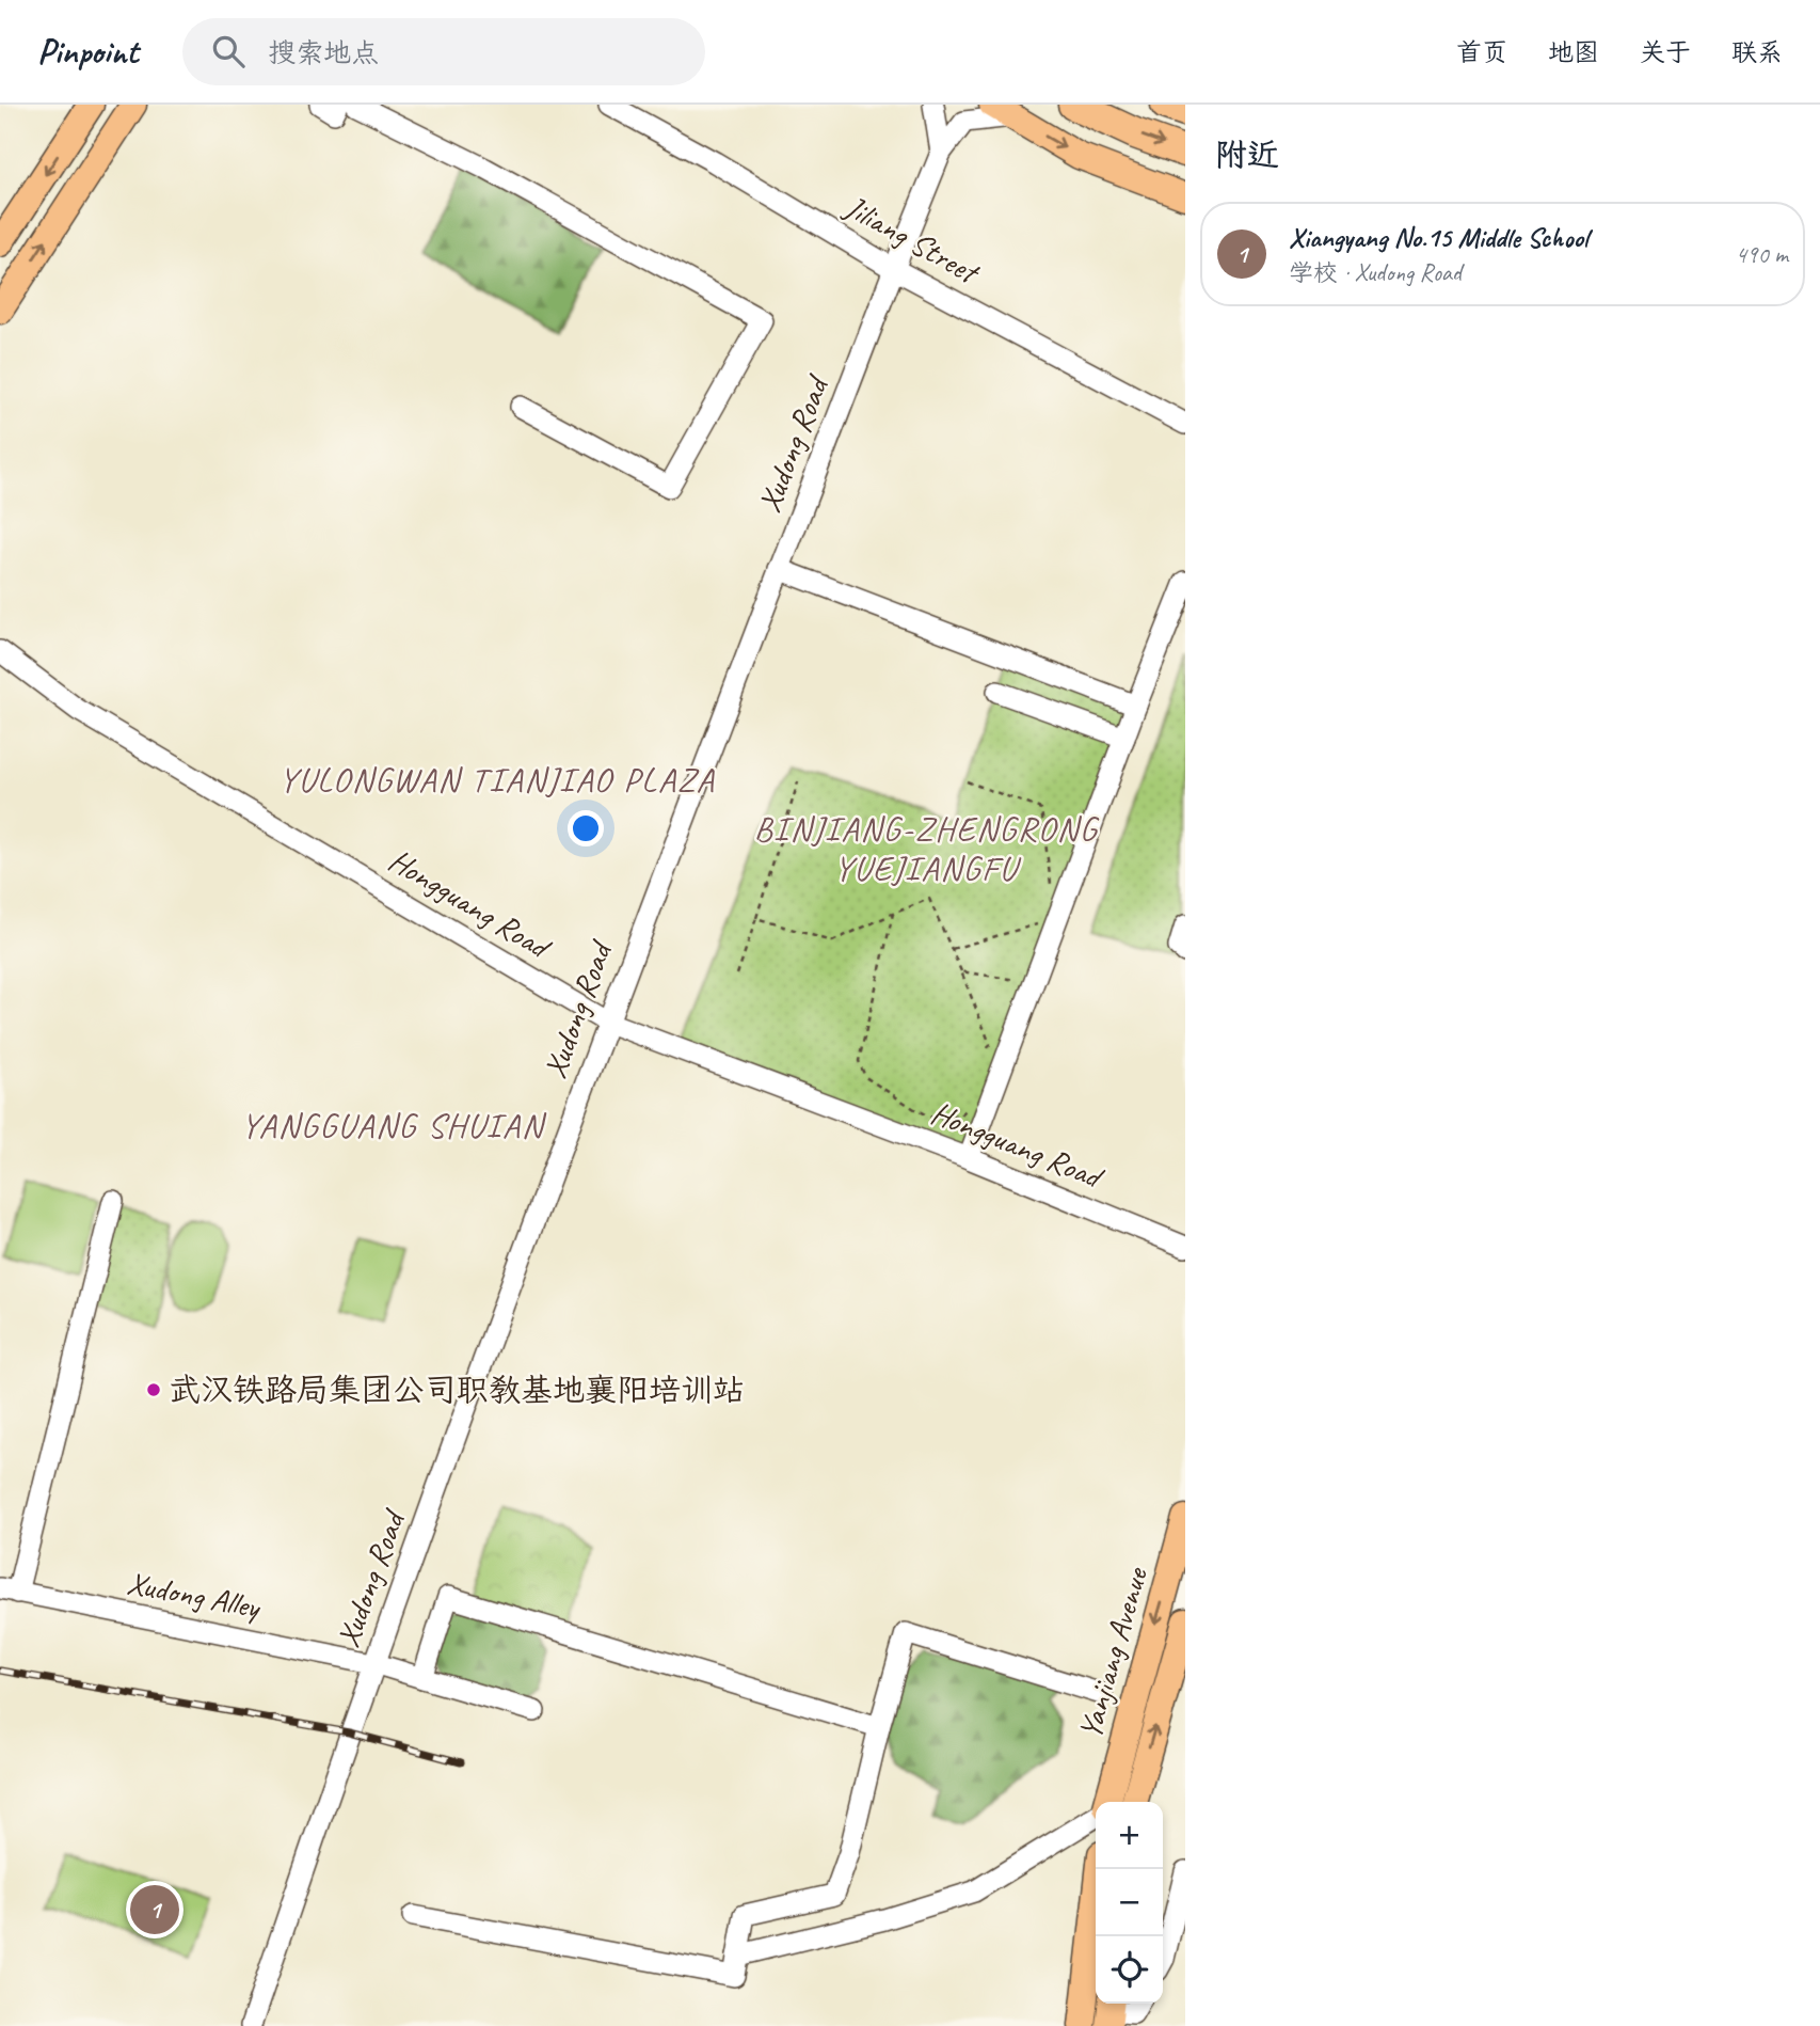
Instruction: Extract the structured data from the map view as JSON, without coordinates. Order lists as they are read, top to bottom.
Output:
{
  "streets": {
    "main road": ["Yanjiang Avenue"],
    "street": [
      "Jiliang Street",
      "Xudong Road",
      "Hongguang Road",
      "Xudong Alley"
    ]
  },
  "crossings": [
    ["Jiliang Street", "Xudong Road"],
    ["Xudong Road", "Hongguang Road"],
    ["Xudong Road", "Xudong Alley"]
  ],
  "districts": ["YULONGWAN TIANJIAO PLAZA", "BINJIANG-ZHENGRONG YUEJIANGFU", "YANGGUANG SHUIAN"],
  "places": ["武汉铁路局集团公司职教基地襄阳培训站"],
  "page": {
    "header": "Pinpoint",
    "search": "搜索地点",
    "nav": [
      "首页",
      "地图",
      "关于",
      "联系"
    ],
    "heading": "附近",
    "list": [
      {
        "mark": "1",
        "name": "Xiangyang No.15 Middle School",
        "note": "学校 · Xudong Road",
        "value": "490 m"
      }
    ],
    "map_buttons": ["+", "−"],
    "pins": "1"
  }
}
